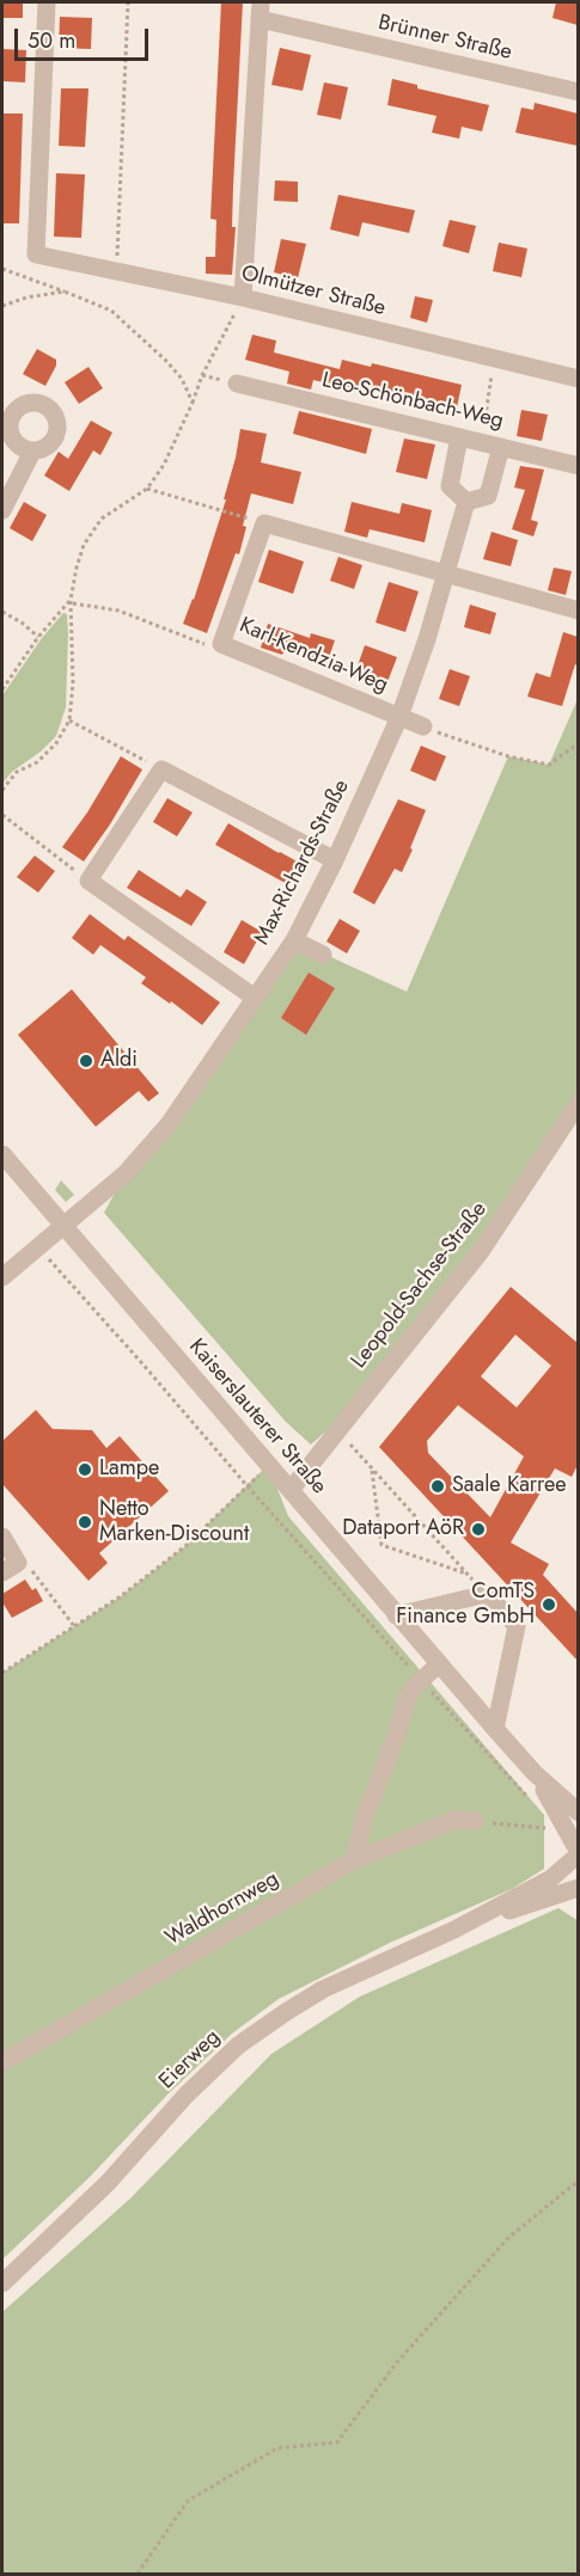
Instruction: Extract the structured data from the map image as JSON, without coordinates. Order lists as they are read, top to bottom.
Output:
{
  "streets": {
    "street": [
      "Brünner Straße",
      "Olmützer Straße",
      "Leo-Schönbach-Weg",
      "Karl-Kendzia-Weg",
      "Max-Richards-Straße",
      "Leopold-Sachse-Straße",
      "Kaiserslauterer Straße",
      "Waldhornweg",
      "Eierweg"
    ]
  },
  "crossings": [
    ["Karl-Kendzia-Weg", "Max-Richards-Straße"],
    ["Max-Richards-Straße", "Kaiserslauterer Straße"],
    ["Leopold-Sachse-Straße", "Kaiserslauterer Straße"],
    ["Kaiserslauterer Straße", "Eierweg"]
  ],
  "places": [
    "Aldi",
    "Lampe",
    "Saale Karree",
    "Netto Marken-Discount",
    "Dataport AöR",
    "ComTS Finance GmbH"
  ],
  "scale_bar": "50 m"
}
